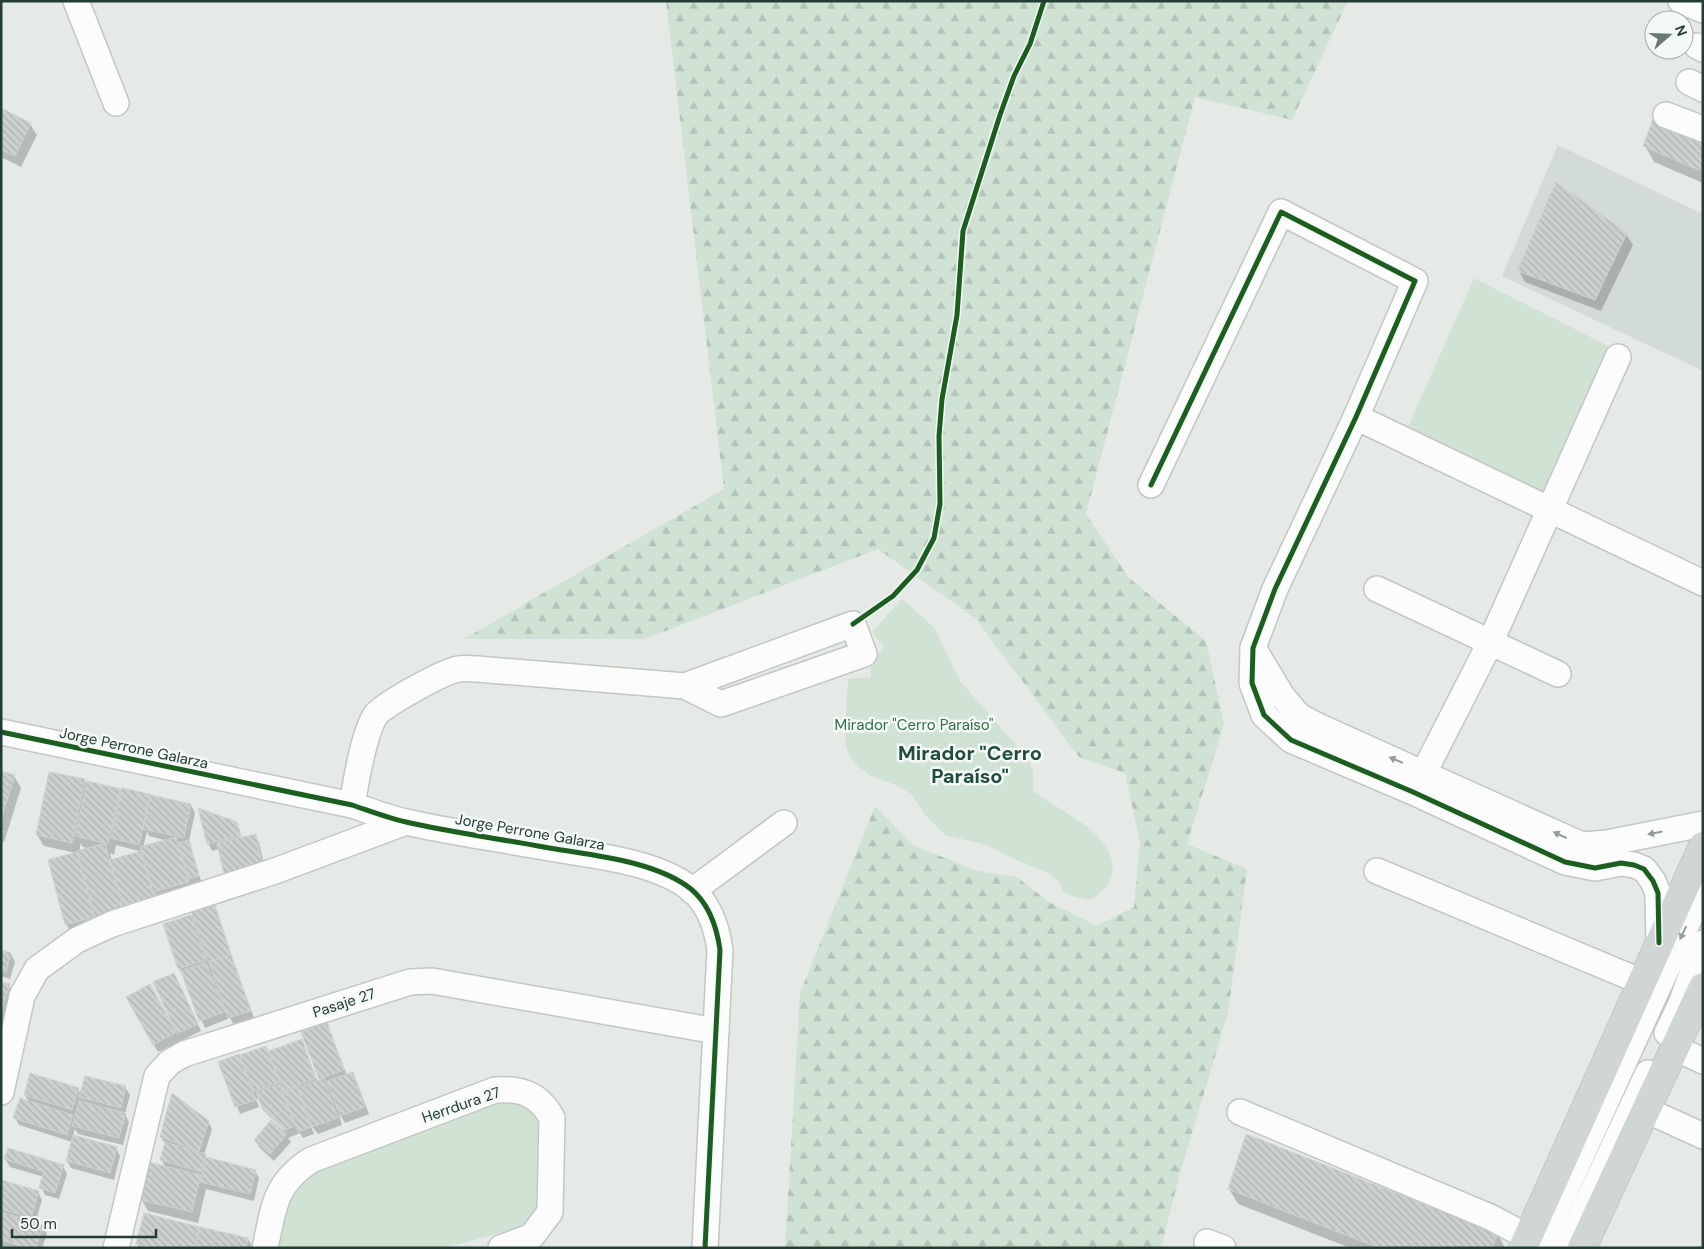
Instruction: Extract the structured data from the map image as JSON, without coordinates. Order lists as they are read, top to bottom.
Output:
{
  "streets": {
    "street": ["Jorge Perrone Galarza", "Pasaje 27", "Herrdura 27"]
  },
  "crossings": [
    ["Jorge Perrone Galarza", "Pasaje 27"]
  ],
  "districts": ["Mirador \"Cerro Paraíso\""],
  "parks": ["Mirador \"Cerro Paraíso\""],
  "scale_bar": "50 m",
  "north": "right"
}
